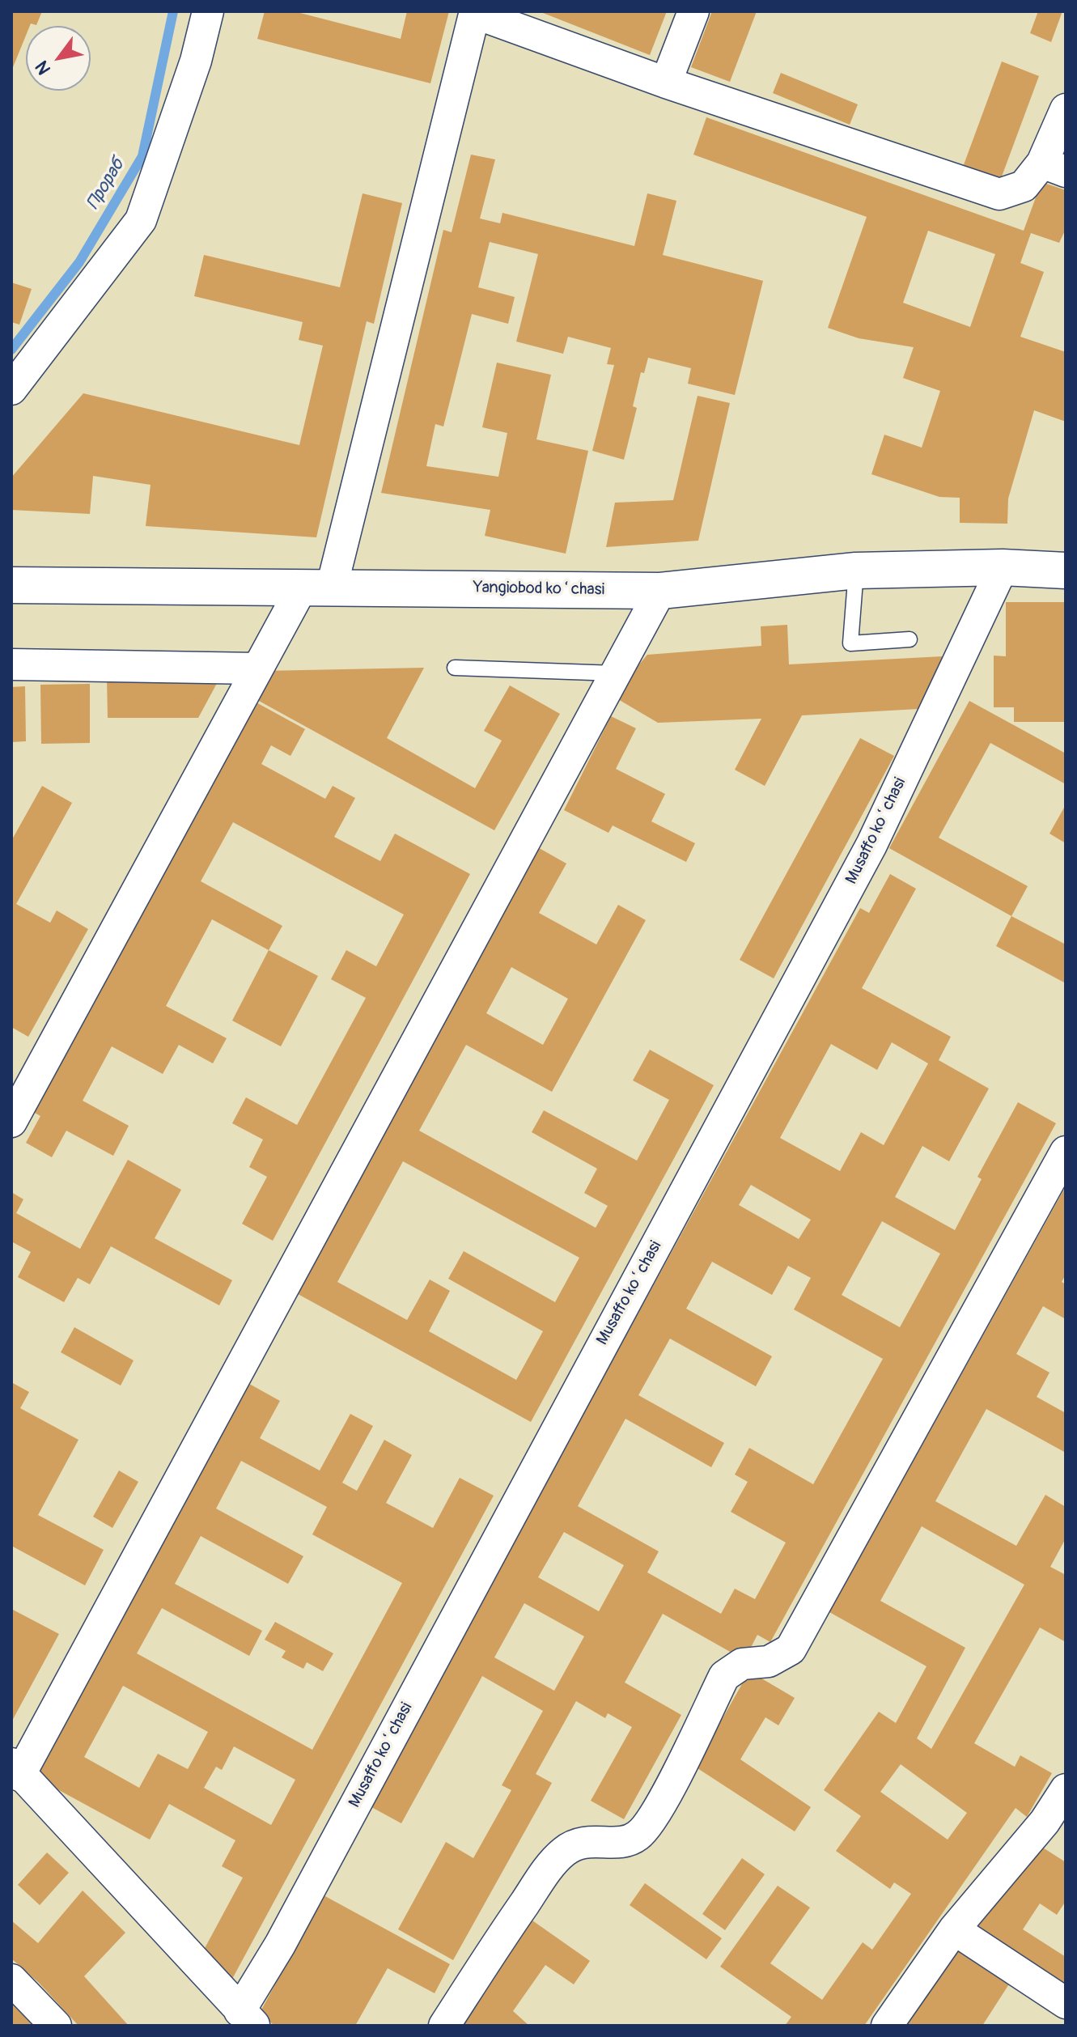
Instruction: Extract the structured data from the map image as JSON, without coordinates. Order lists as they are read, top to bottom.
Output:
{
  "streets": {
    "street": ["Yangiobod koʻchasi", "Musaffo koʻchasi"]
  },
  "crossings": [
    ["Yangiobod koʻchasi", "Musaffo koʻchasi"]
  ],
  "water": ["Прораб"],
  "north": "bottom left"
}
